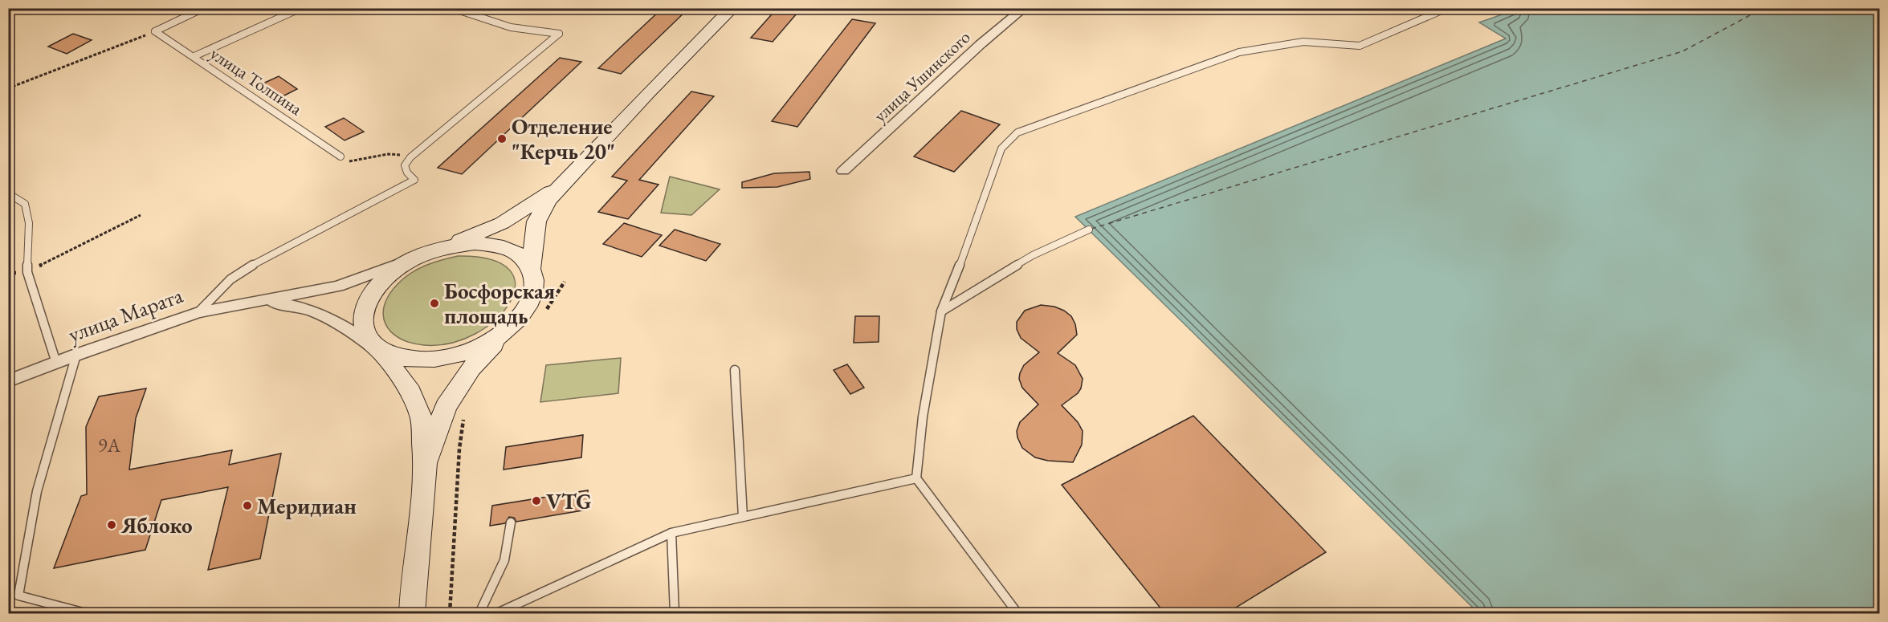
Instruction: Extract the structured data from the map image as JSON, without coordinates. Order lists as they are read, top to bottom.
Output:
{
  "streets": {
    "street": ["улица Ушинского", "улица Марата"],
    "lane": ["улица Толпина"]
  },
  "places": [
    "Отделение \"Керчь 20\"",
    "Босфорская площадь",
    "VTG",
    "Меридиан",
    "Яблоко"
  ],
  "house_numbers": ["9А"]
}
